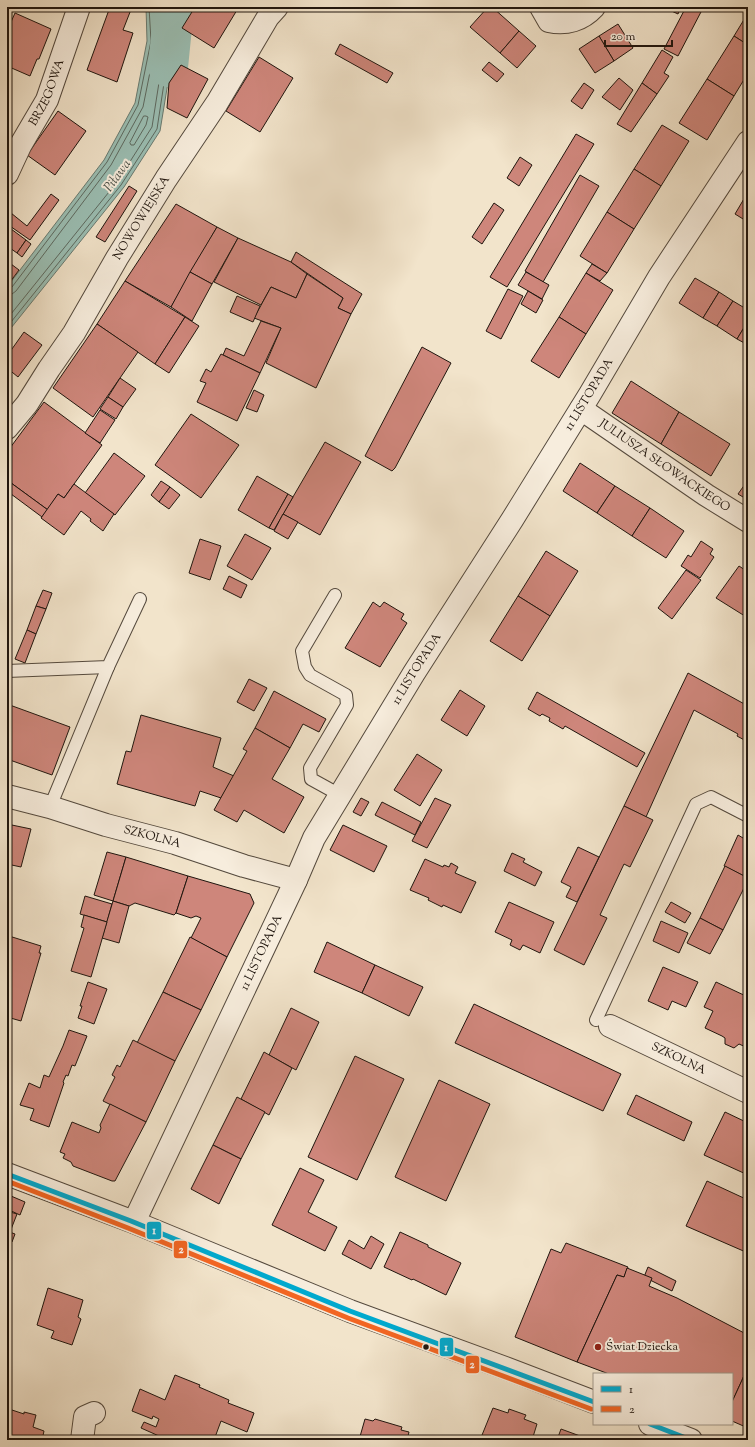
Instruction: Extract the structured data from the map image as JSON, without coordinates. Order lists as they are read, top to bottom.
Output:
{
  "streets": {
    "street": [
      "BRZEGOWA",
      "NOWOWIEJSKA",
      "11 LISTOPADA",
      "JULIUSZA SŁOWACKIEGO",
      "SZKOLNA"
    ]
  },
  "crossings": [
    ["11 LISTOPADA", "JULIUSZA SŁOWACKIEGO"],
    ["11 LISTOPADA", "SZKOLNA"]
  ],
  "water": ["Piława"],
  "places": ["Świat Dziecka"],
  "lines": ["transit line 1", "transit line 2"],
  "legend": ["1", "2"],
  "scale_bar": "20 m"
}
